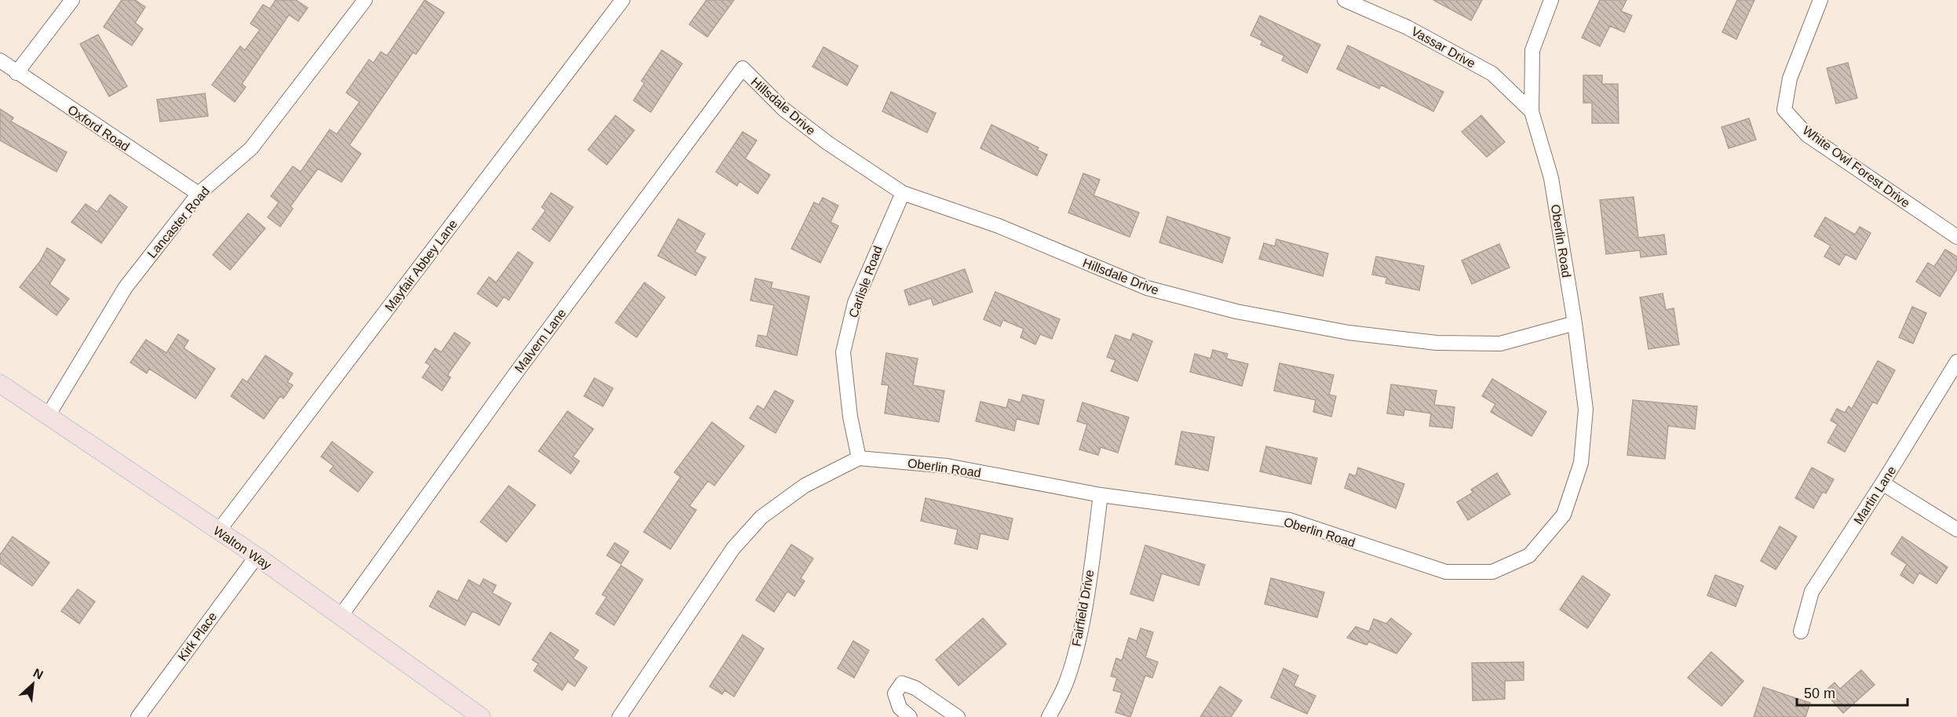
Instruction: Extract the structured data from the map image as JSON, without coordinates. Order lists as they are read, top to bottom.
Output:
{
  "streets": {
    "main road": ["Walton Way"],
    "street": [
      "Vassar Drive",
      "Hillsdale Drive",
      "Oxford Road",
      "White Owl Forest Drive",
      "Lancaster Road",
      "Oberlin Road",
      "Mayfair Abbey Lane",
      "Carlisle Road",
      "Malvern Lane",
      "Martin Lane",
      "Fairfield Drive",
      "Kirk Place"
    ]
  },
  "crossings": [
    ["Vassar Drive", "Oberlin Road"],
    ["Hillsdale Drive", "Oberlin Road"],
    ["Hillsdale Drive", "Carlisle Road"],
    ["Hillsdale Drive", "Malvern Lane"],
    ["Oxford Road", "Lancaster Road"],
    ["Lancaster Road", "Walton Way"],
    ["Oberlin Road", "Carlisle Road"],
    ["Oberlin Road", "Fairfield Drive"],
    ["Mayfair Abbey Lane", "Walton Way"],
    ["Malvern Lane", "Walton Way"],
    ["Walton Way", "Kirk Place"]
  ],
  "scale_bar": "50 m",
  "north": "top right"
}
